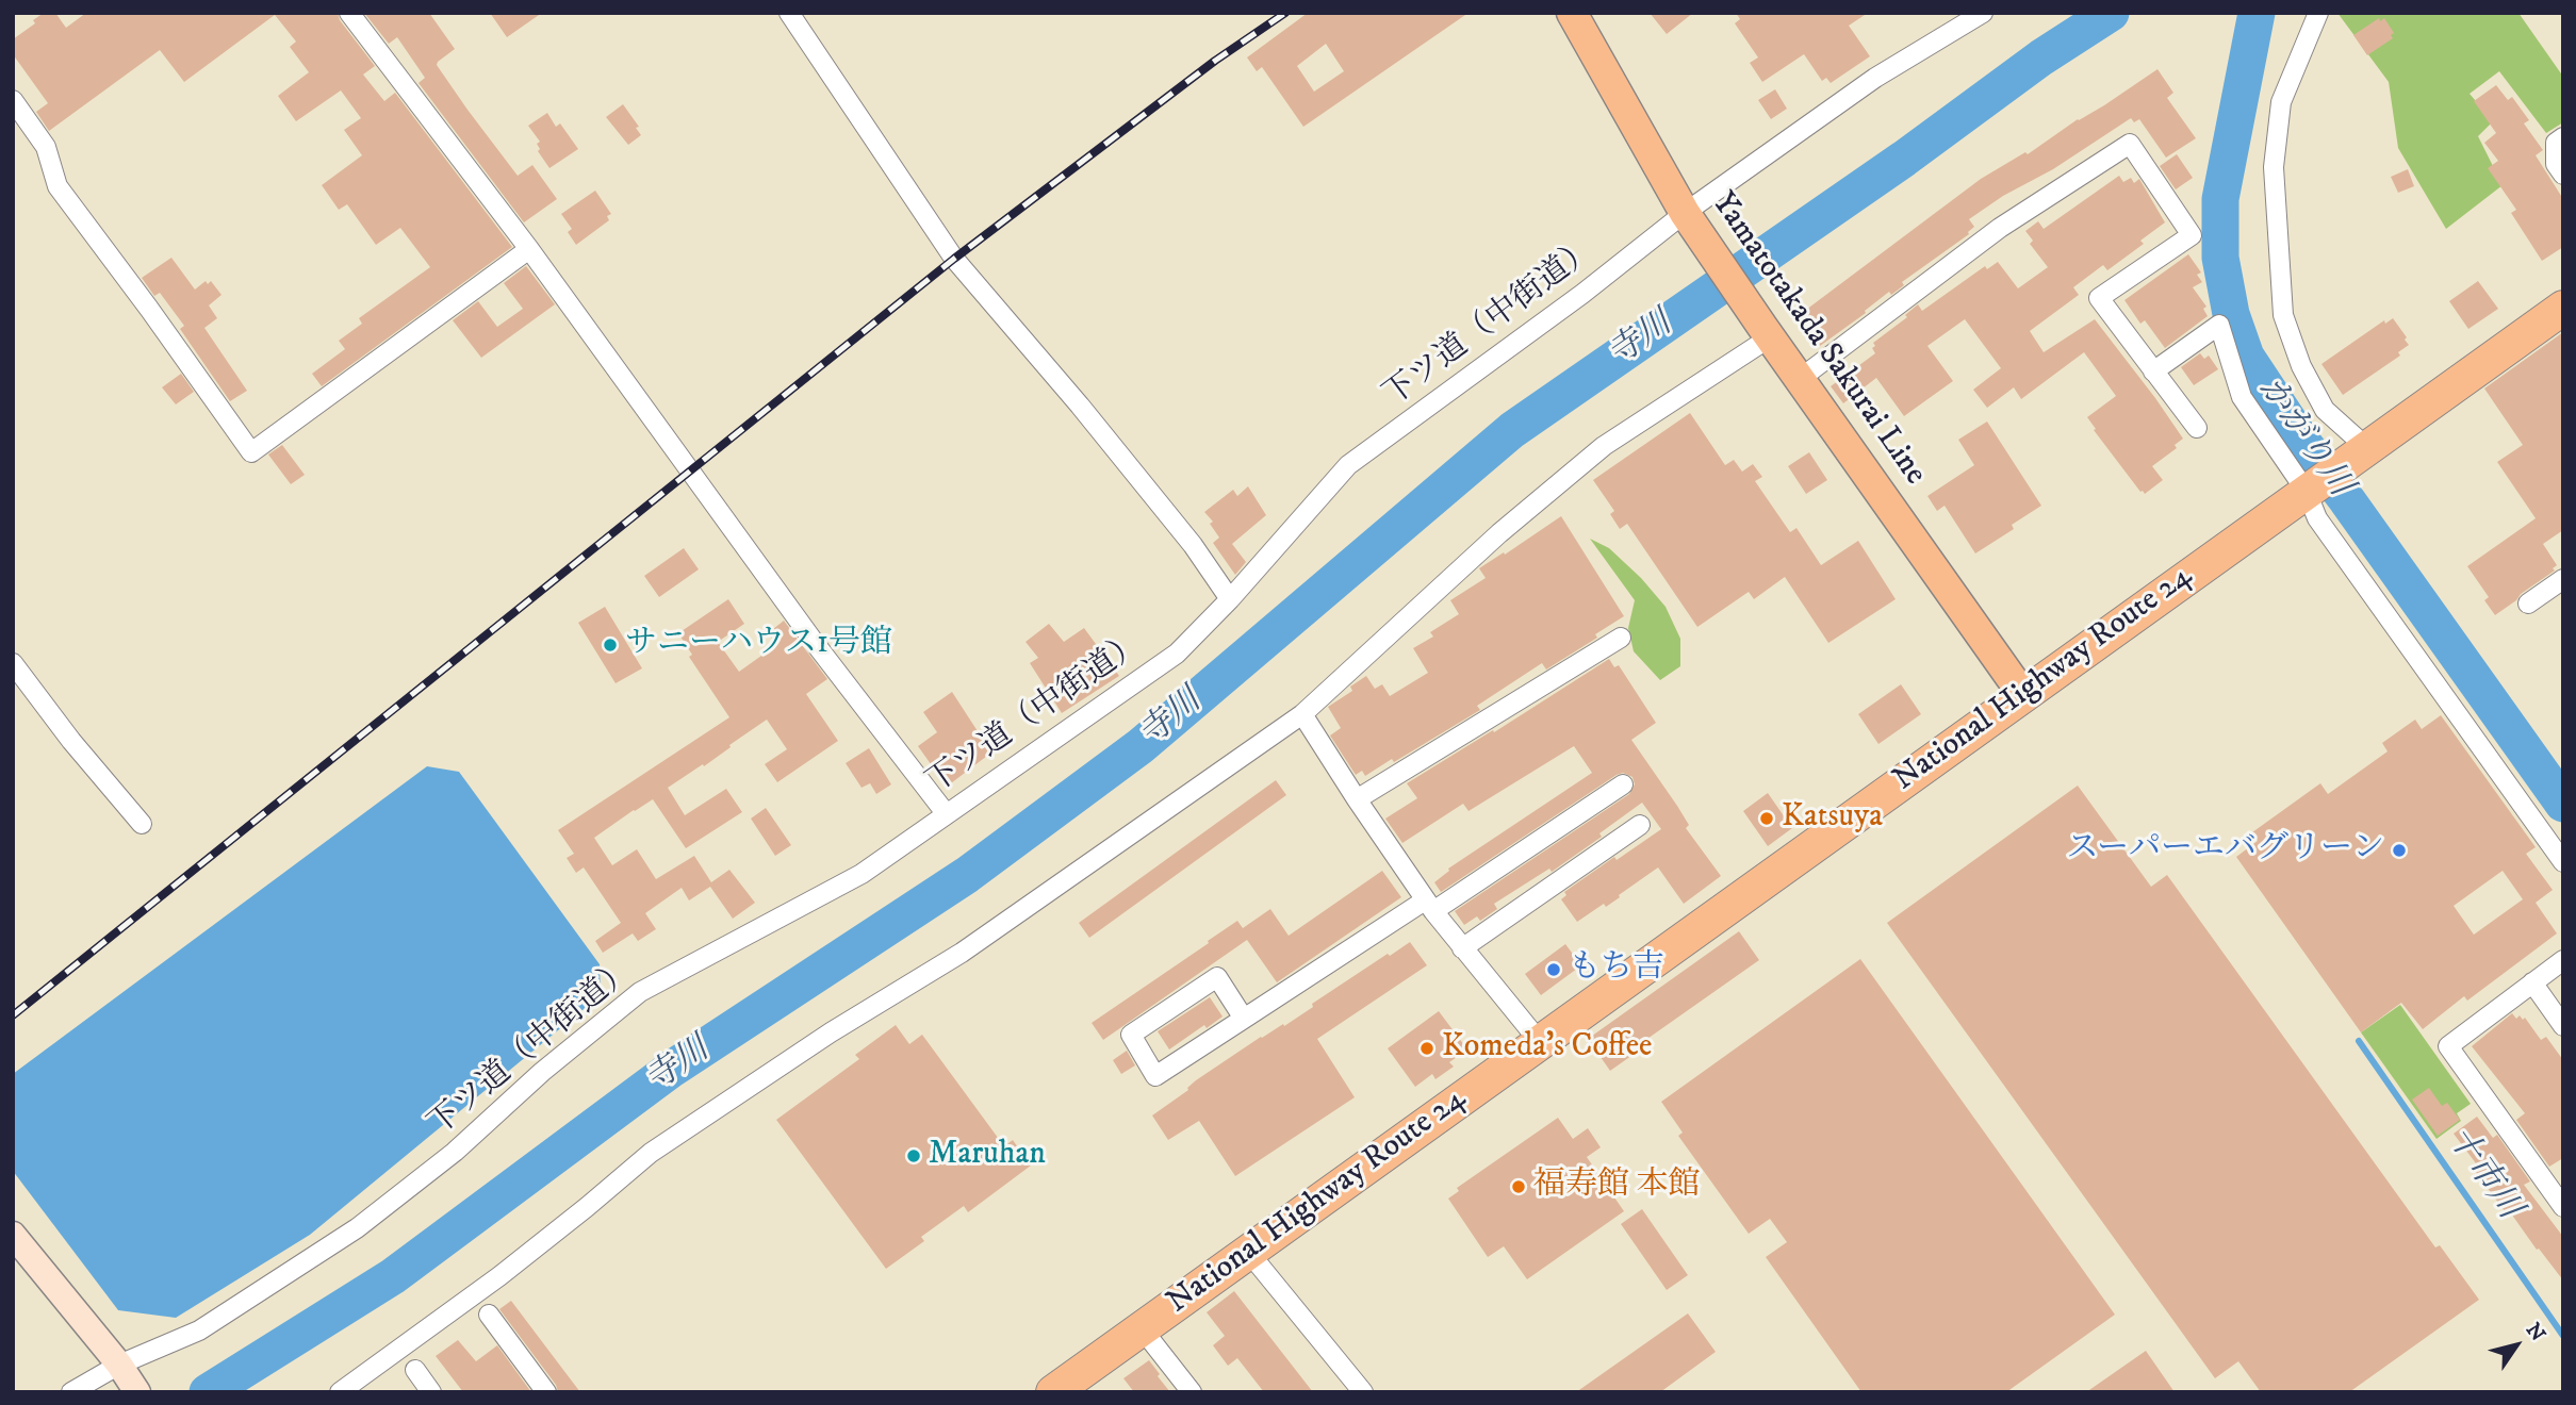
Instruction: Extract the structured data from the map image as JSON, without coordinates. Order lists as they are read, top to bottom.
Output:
{
  "streets": {
    "highway": ["National Highway Route 24"],
    "main road": ["Yamatotakada Sakurai Line"],
    "street": ["下ツ道（中街道）"]
  },
  "crossings": [
    ["下ツ道（中街道）", "Yamatotakada Sakurai Line"],
    ["Yamatotakada Sakurai Line", "National Highway Route 24"]
  ],
  "water": ["寺川", "かがり川", "十市川"],
  "places": [
    "サニーハウス1号館",
    "Katsuya",
    "スーパーエバグリーン",
    "もち吉",
    "Komeda's Coffee",
    "Maruhan",
    "福寿館 本館"
  ],
  "north": "top right"
}
